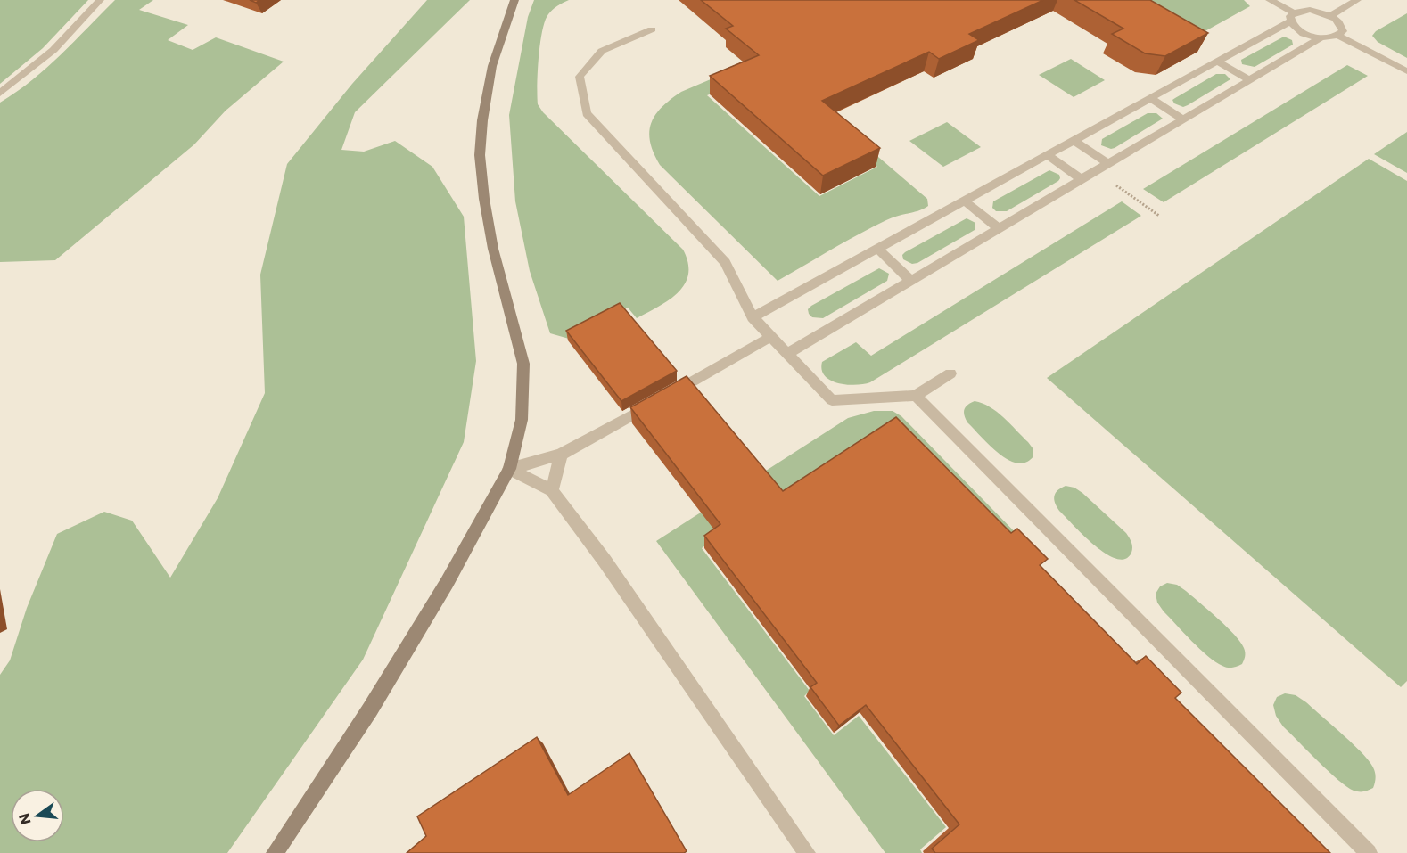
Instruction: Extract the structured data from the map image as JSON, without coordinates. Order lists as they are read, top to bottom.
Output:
{
  "north": "left"
}
